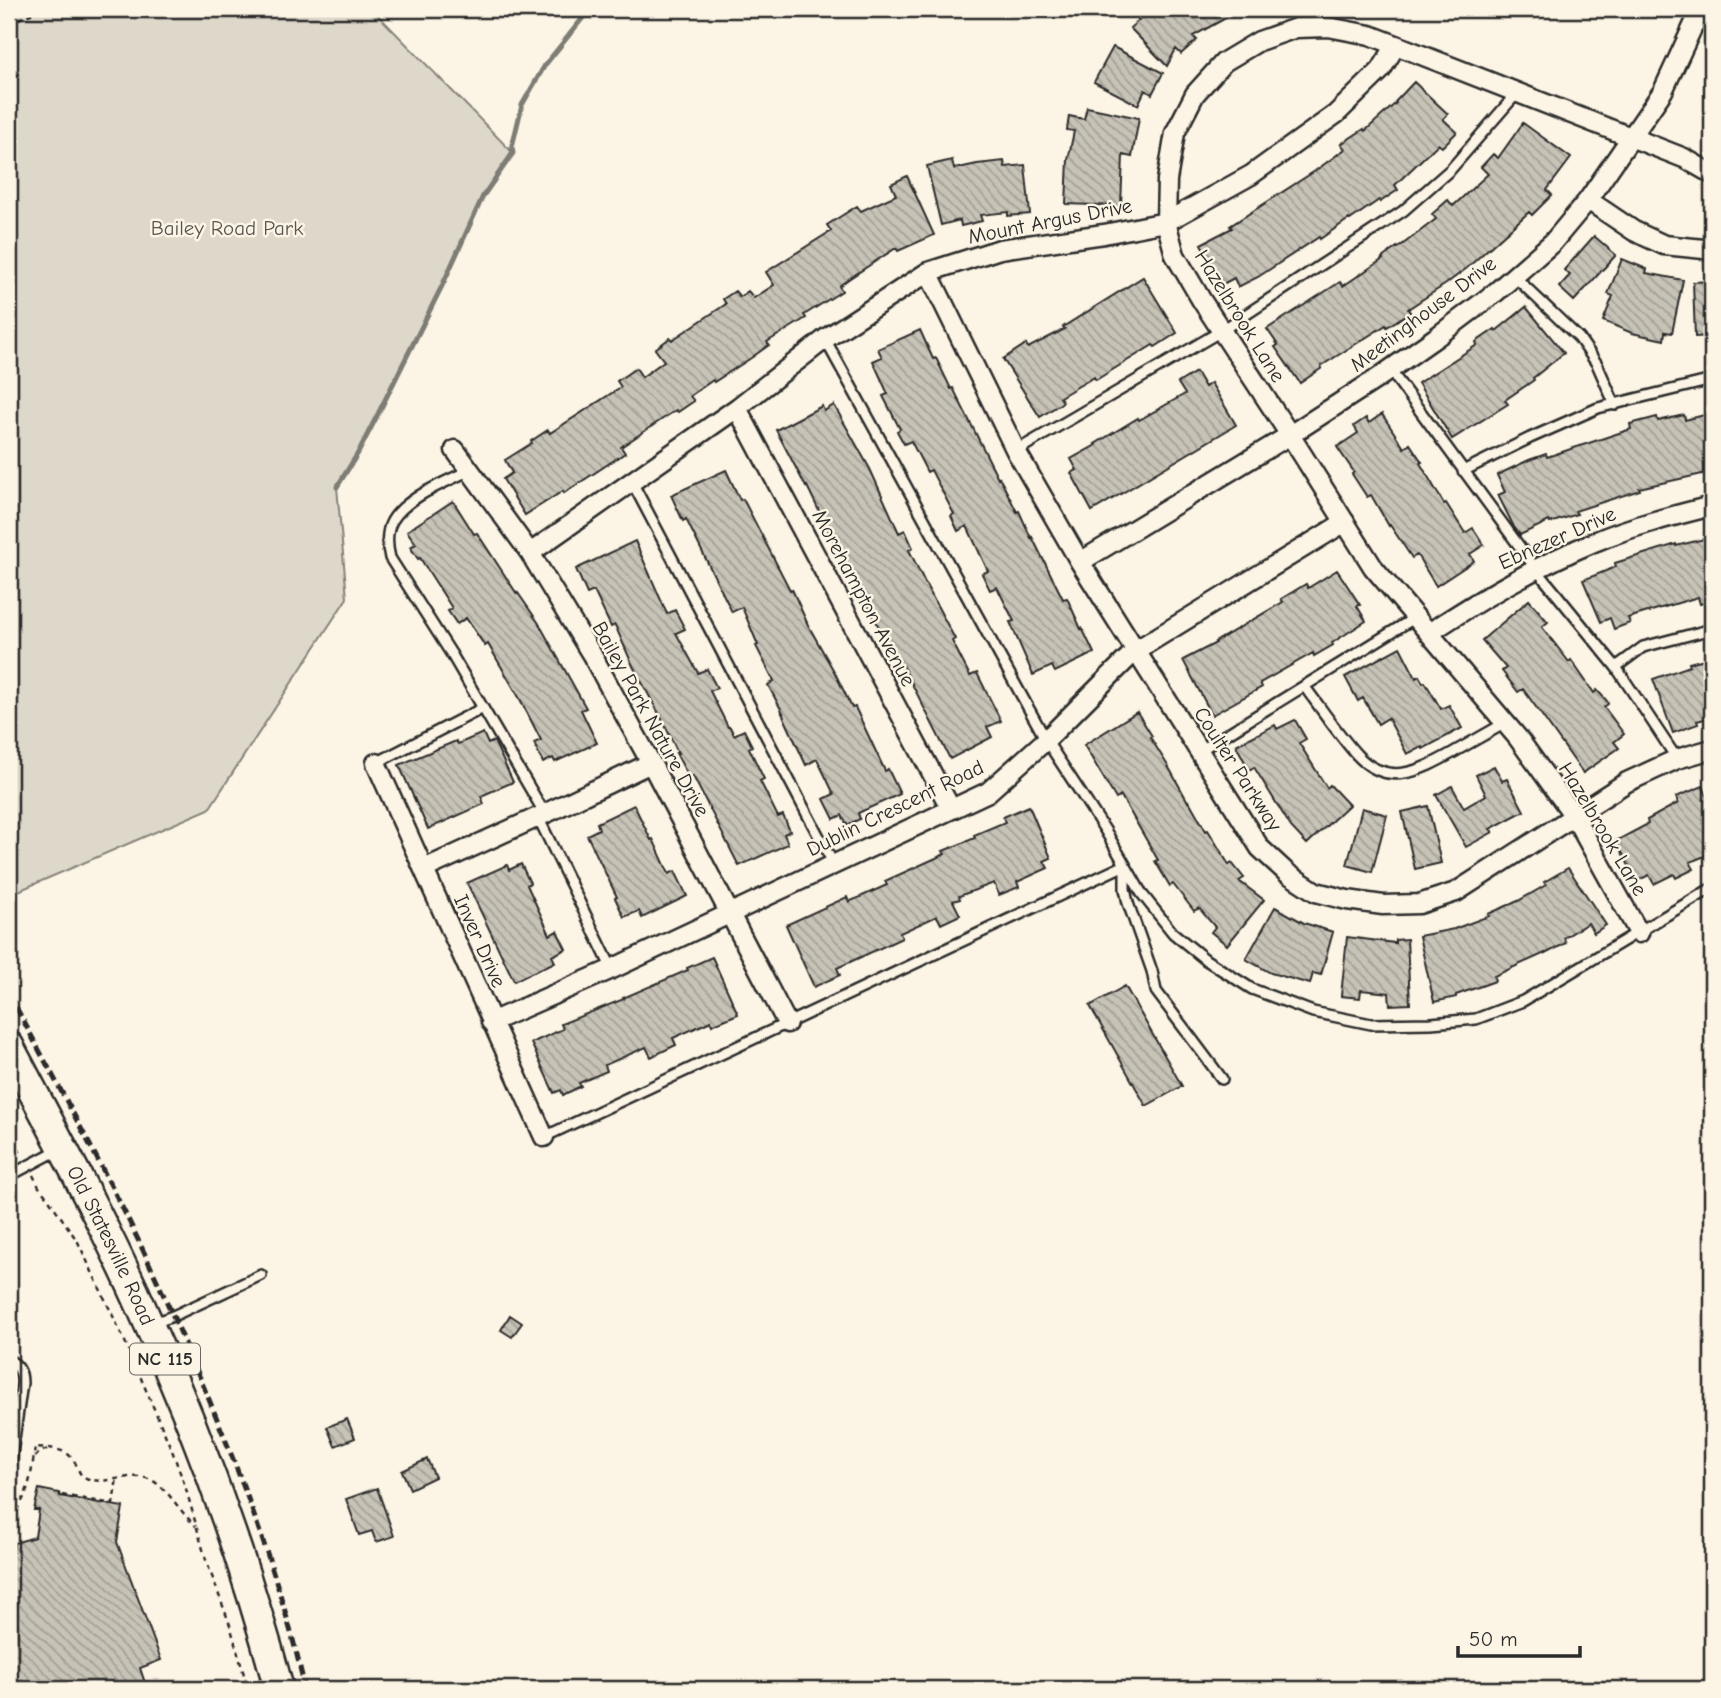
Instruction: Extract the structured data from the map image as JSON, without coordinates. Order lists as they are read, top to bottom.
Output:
{
  "streets": {
    "main road": ["Old Statesville Road", "NC 115"],
    "street": [
      "Mount Argus Drive",
      "Meetinghouse Drive",
      "Hazelbrook Lane",
      "Ebnezer Drive",
      "Morehampton Avenue",
      "Bailey Park Nature Drive",
      "Coulter Parkway",
      "Dublin Crescent Road",
      "Inver Drive"
    ]
  },
  "crossings": [
    ["Mount Argus Drive", "Hazelbrook Lane"],
    ["Mount Argus Drive", "Morehampton Avenue"],
    ["Mount Argus Drive", "Bailey Park Nature Drive"],
    ["Mount Argus Drive", "Coulter Parkway"],
    ["Meetinghouse Drive", "Hazelbrook Lane"],
    ["Meetinghouse Drive", "Coulter Parkway"],
    ["Hazelbrook Lane", "Ebnezer Drive"],
    ["Hazelbrook Lane", "Coulter Parkway"],
    ["Hazelbrook Lane", "Dublin Crescent Road"],
    ["Morehampton Avenue", "Dublin Crescent Road"],
    ["Bailey Park Nature Drive", "Dublin Crescent Road"],
    ["Coulter Parkway", "Dublin Crescent Road"],
    ["Dublin Crescent Road", "Inver Drive"]
  ],
  "parks": ["Bailey Road Park"],
  "scale_bar": "50 m"
}
